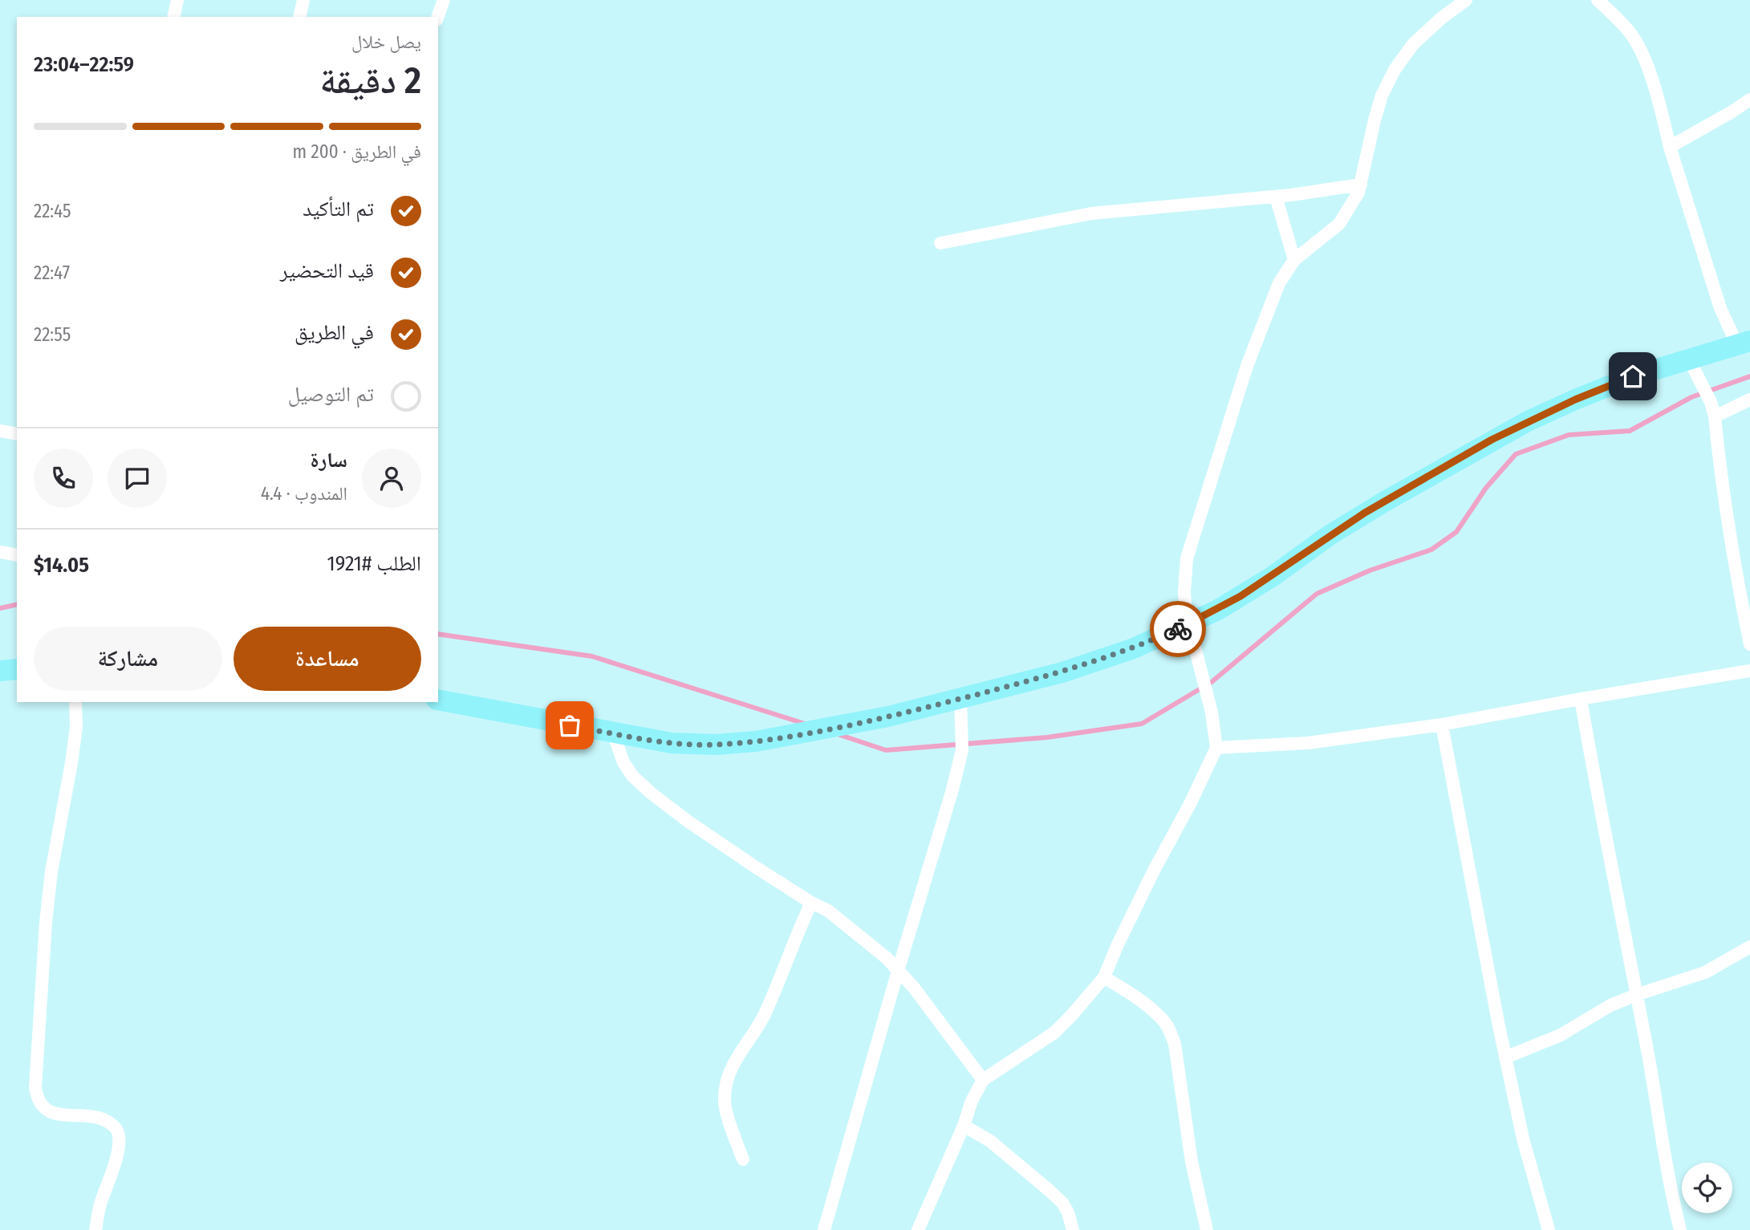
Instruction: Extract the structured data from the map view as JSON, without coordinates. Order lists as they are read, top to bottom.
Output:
{
  "page": {
    "heading": ["2 دقيقة", "يصل خلال", "22:59–23:04"],
    "panel": [
      "سارة",
      "المندوب · 4.4",
      "الطلب #1921",
      "$14.05"
    ],
    "bar": "في الطريق · 200 m",
    "list": [
      ["تم التأكيد", "22:45"],
      ["قيد التحضير", "22:47"],
      ["في الطريق", "22:55"],
      "تم التوصيل"
    ],
    "buttons": ["مساعدة", "مشاركة"]
  }
}
